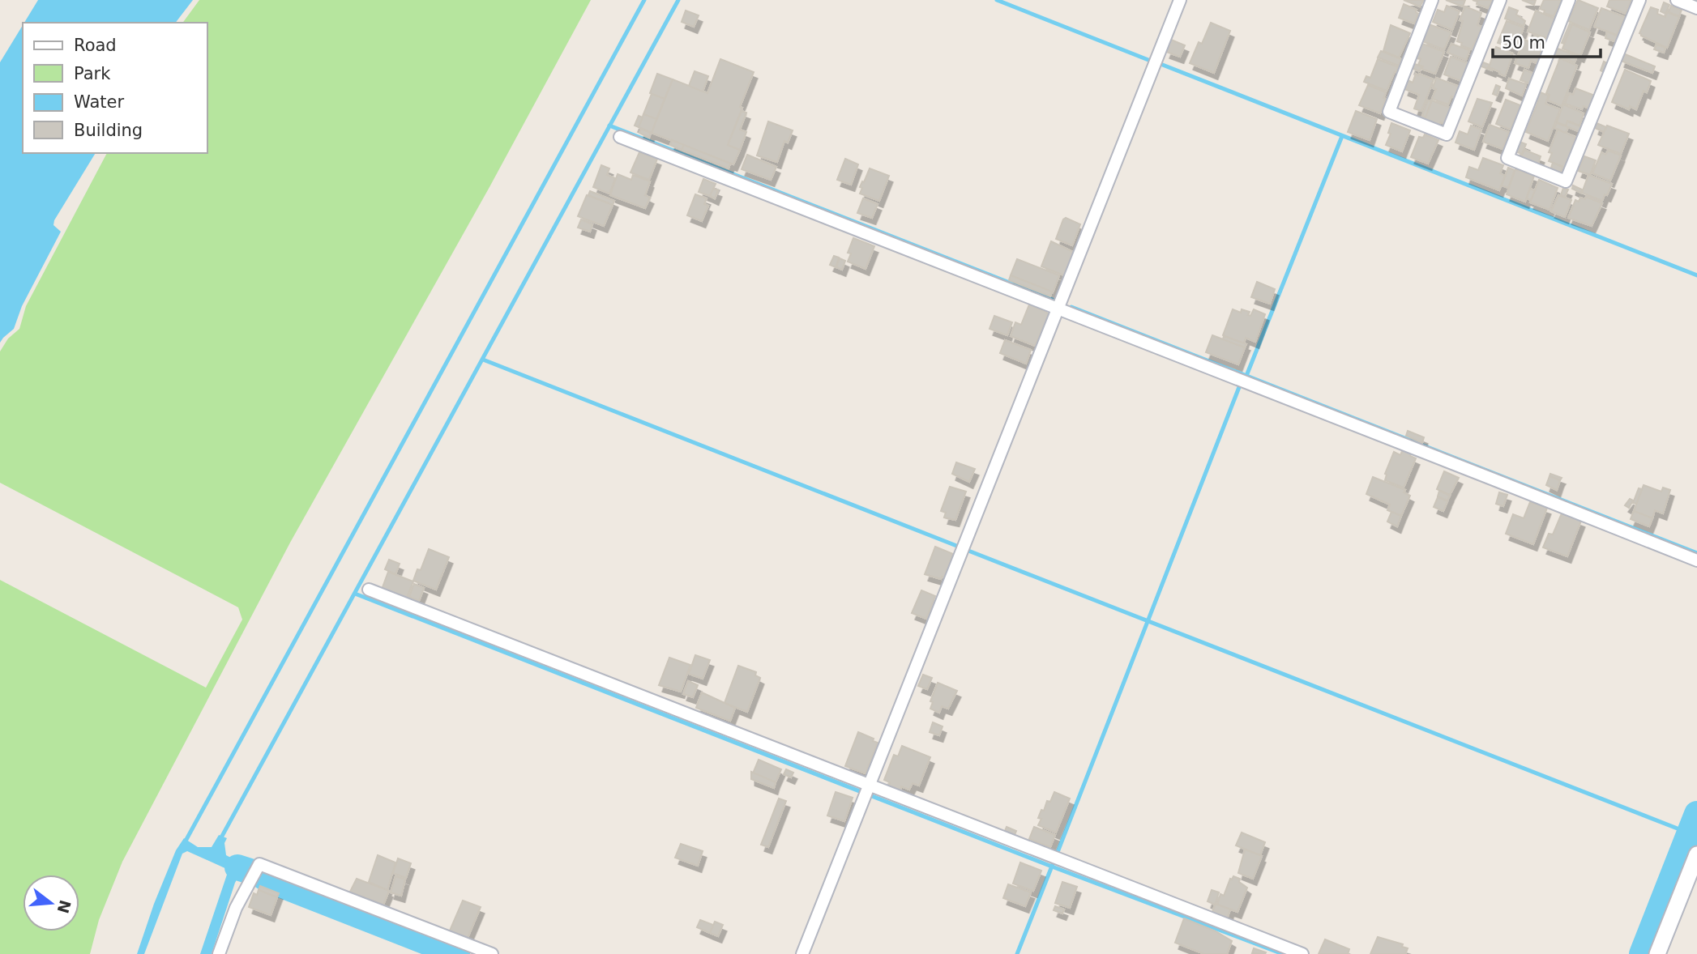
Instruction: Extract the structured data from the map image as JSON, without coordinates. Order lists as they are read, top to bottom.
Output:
{
  "legend": [
    "Road",
    "Park",
    "Water",
    "Building"
  ],
  "scale_bar": "50 m",
  "north": "right"
}
